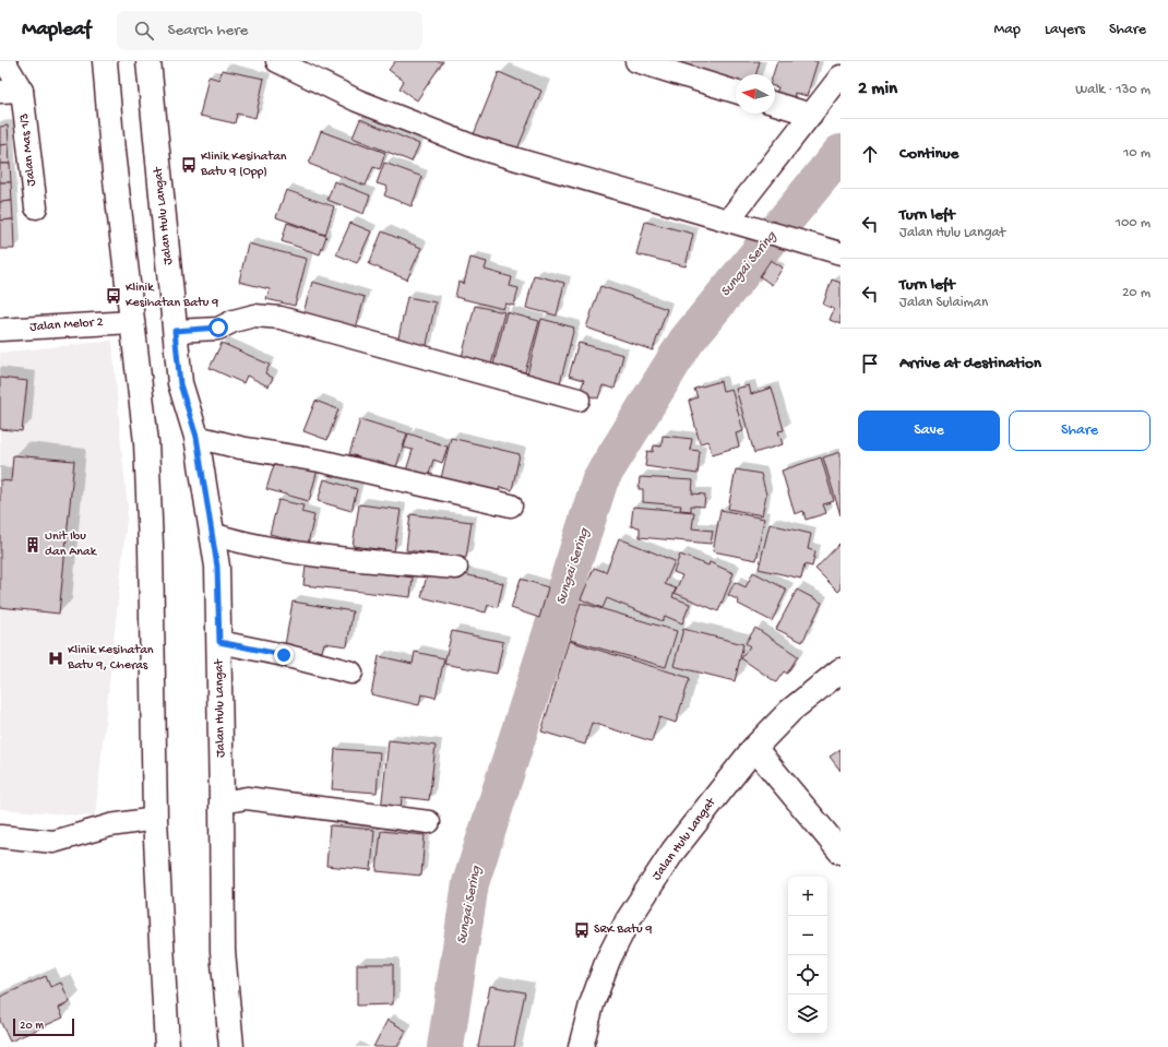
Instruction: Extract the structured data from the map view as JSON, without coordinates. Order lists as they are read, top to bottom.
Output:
{
  "streets": {
    "main road": ["Jalan Hulu Langat"],
    "street": ["Jalan Mas 1/3", "Jalan Melor 2"]
  },
  "water": ["Sungai Sering"],
  "places": {
    "bus stop": ["Klinik Kesihatan Batu 9 (Opp)", "Klinik Kesihatan Batu 9", "SRK Batu 9"],
    "building": ["Unit Ibu dan Anak"],
    "hospital": ["Klinik Kesihatan Batu 9, Cheras"]
  },
  "scale_bar": "20 m",
  "north": "left",
  "page": {
    "header": "Mapleaf",
    "search": "Search here",
    "nav": ["Map", "Layers", "Share"],
    "heading": ["2 min", "Walk · 130 m"],
    "list": [
      ["Continue", "10 m"],
      ["Turn left", "Jalan Hulu Langat", "100 m"],
      ["Turn left", "Jalan Sulaiman", "20 m"],
      "Arrive at destination"
    ],
    "buttons": ["Save", "Share"],
    "map_buttons": ["+", "−"],
    "scale": "20 m"
  }
}
